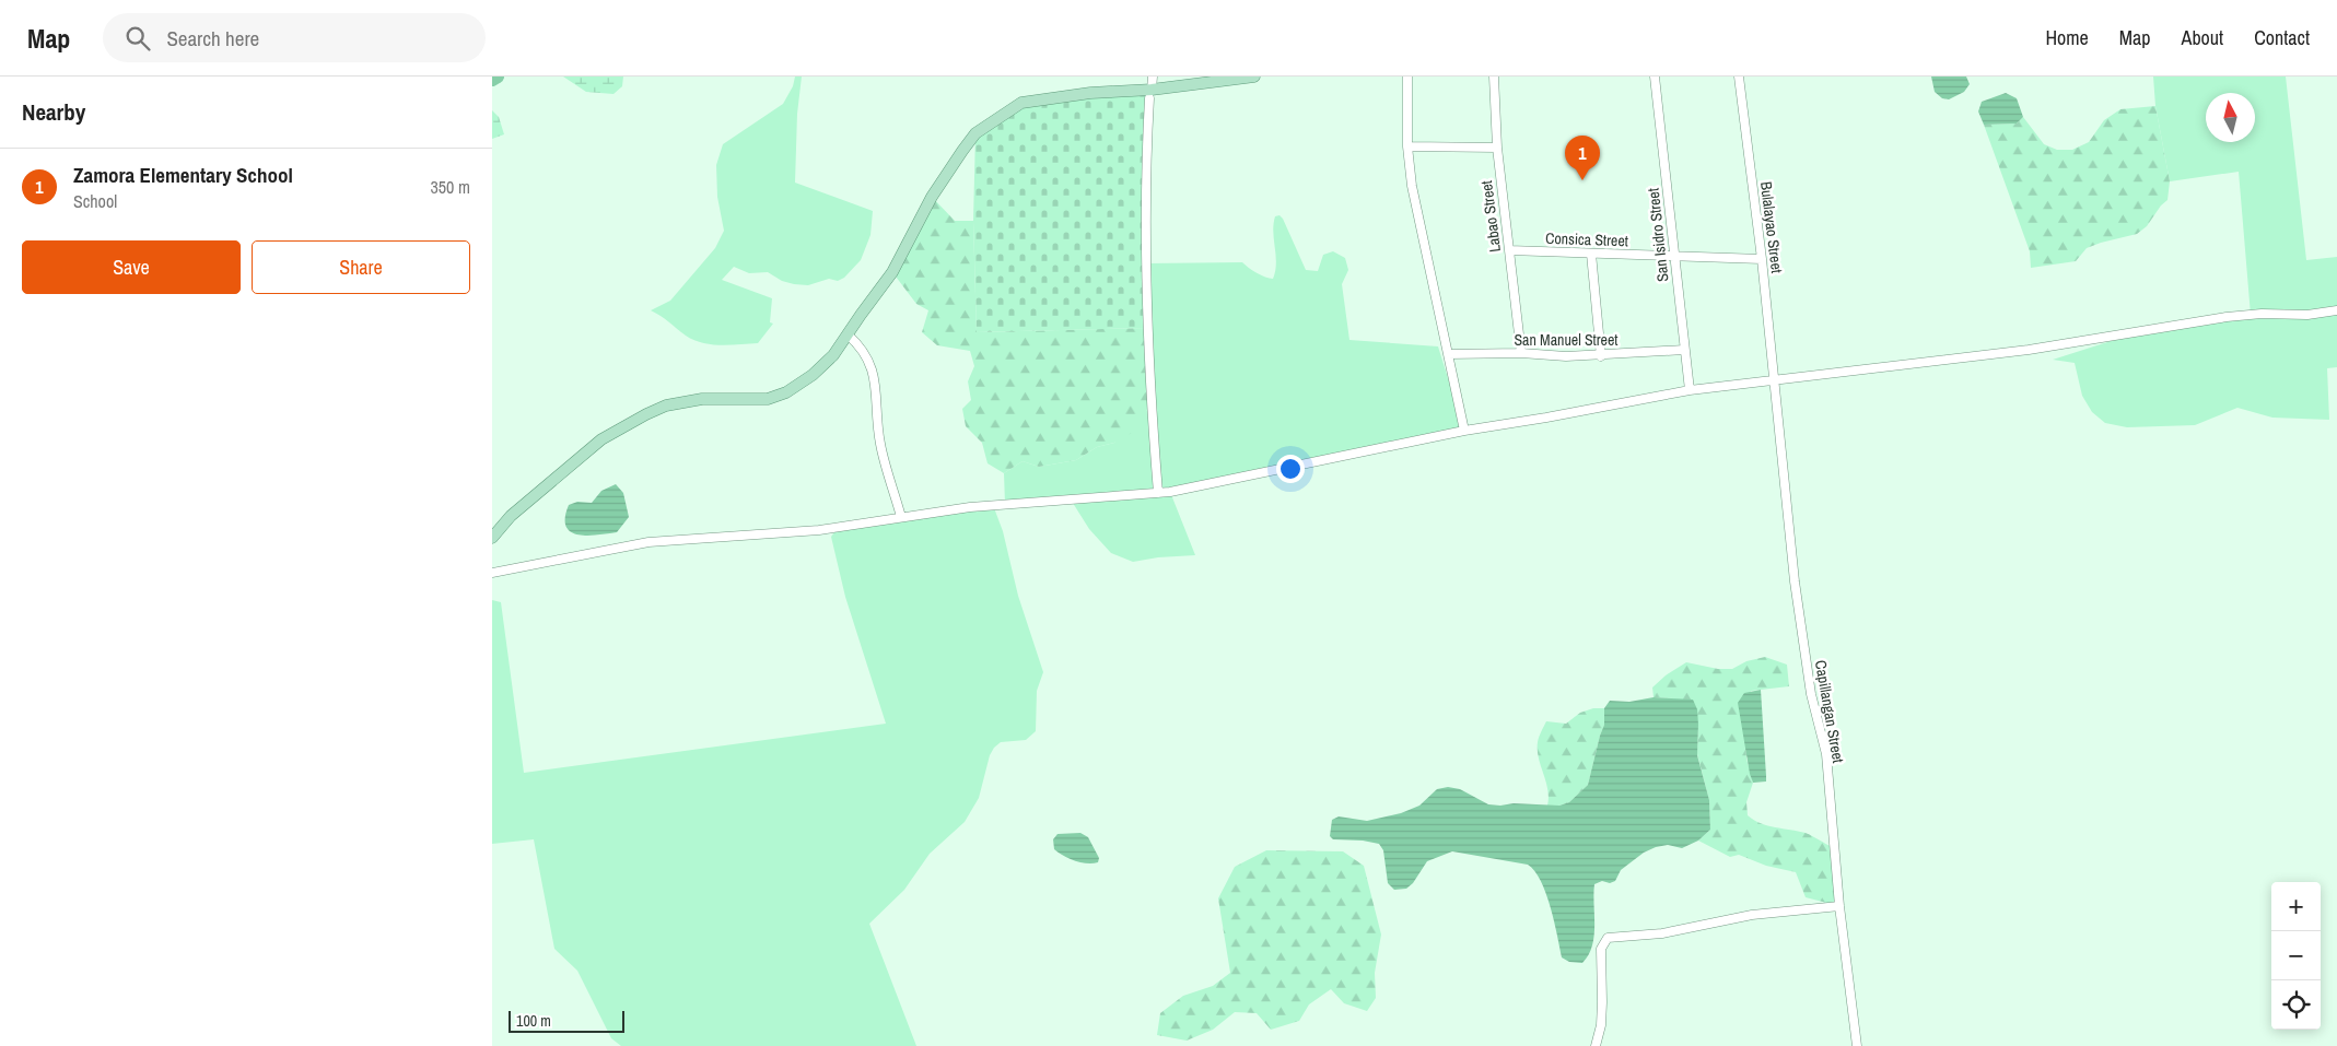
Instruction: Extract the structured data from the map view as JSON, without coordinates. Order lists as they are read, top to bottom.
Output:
{
  "streets": {
    "street": [
      "Labao Street",
      "Bulalayao Street",
      "San Isidro Street",
      "Consica Street",
      "San Manuel Street",
      "Capillangan Street"
    ]
  },
  "crossings": [
    ["Labao Street", "Consica Street"],
    ["Labao Street", "San Manuel Street"],
    ["Bulalayao Street", "Consica Street"],
    ["Bulalayao Street", "Capillangan Street"],
    ["San Isidro Street", "Consica Street"],
    ["San Isidro Street", "San Manuel Street"]
  ],
  "scale_bar": "100 m",
  "north": "top",
  "page": {
    "header": "Map",
    "search": "Search here",
    "nav": [
      "Home",
      "Map",
      "About",
      "Contact"
    ],
    "heading": "Nearby",
    "pins": "1",
    "list": [
      {
        "mark": "1",
        "name": "Zamora Elementary School",
        "note": "School",
        "value": "350 m"
      }
    ],
    "buttons": ["Save", "Share"],
    "map_buttons": ["+", "−"],
    "scale": "100 m"
  }
}
